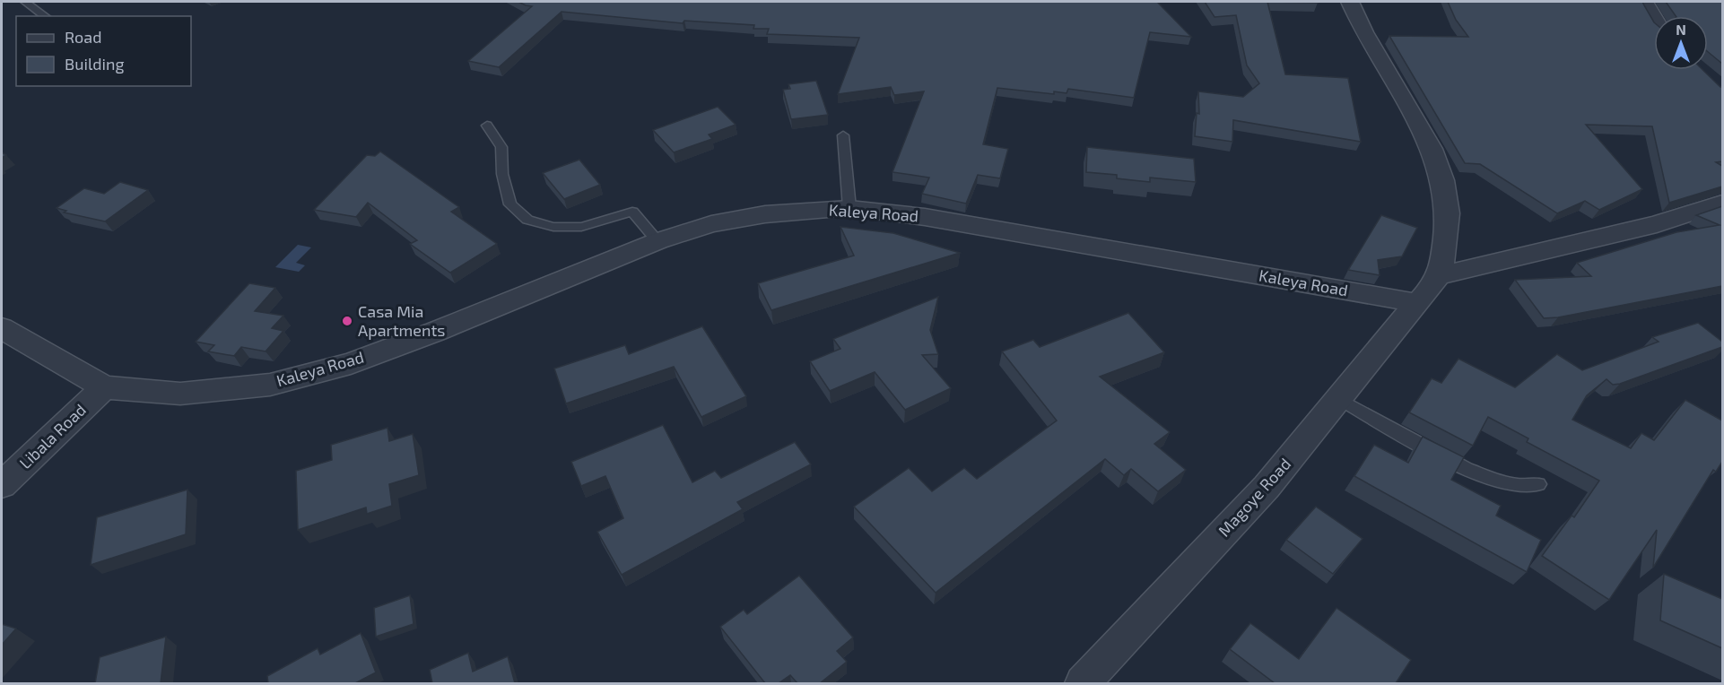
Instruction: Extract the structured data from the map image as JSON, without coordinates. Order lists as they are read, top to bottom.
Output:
{
  "streets": {
    "street": ["Kaleya Road", "Libala Road", "Magoye Road"]
  },
  "crossings": [
    ["Kaleya Road", "Libala Road"],
    ["Kaleya Road", "Magoye Road"]
  ],
  "places": ["Casa Mia Apartments"],
  "legend": ["Road", "Building"],
  "north": "top"
}
